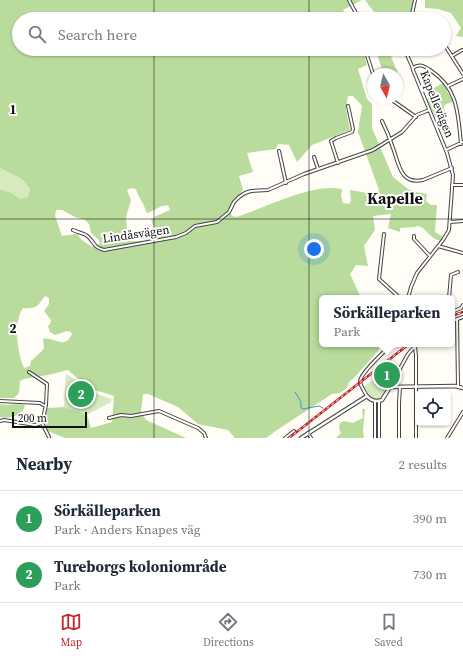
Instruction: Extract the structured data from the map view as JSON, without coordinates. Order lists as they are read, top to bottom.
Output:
{
  "streets": {
    "street": ["Kapellevägen", "Lindåsvägen"]
  },
  "crossings": [
    ["Kapellevägen", "Lindåsvägen"]
  ],
  "districts": ["Kapelle"],
  "scale_bar": "200 m",
  "north": "bottom",
  "page": {
    "search": "Search here",
    "popup": ["Sörkälleparken", "Park"],
    "pins": ["1", "2"],
    "scale": "200 m",
    "heading": ["Nearby", "2 results"],
    "list": [
      {
        "mark": "1",
        "name": "Sörkälleparken",
        "note": "Park · Anders Knapes väg",
        "value": "390 m"
      },
      {
        "mark": "2",
        "name": "Tureborgs koloniområde",
        "note": "Park",
        "value": "730 m"
      }
    ],
    "nav": ["Map", "Directions", "Saved"]
  },
  "grid": {
    "rows": ["1", "2"]
  }
}
